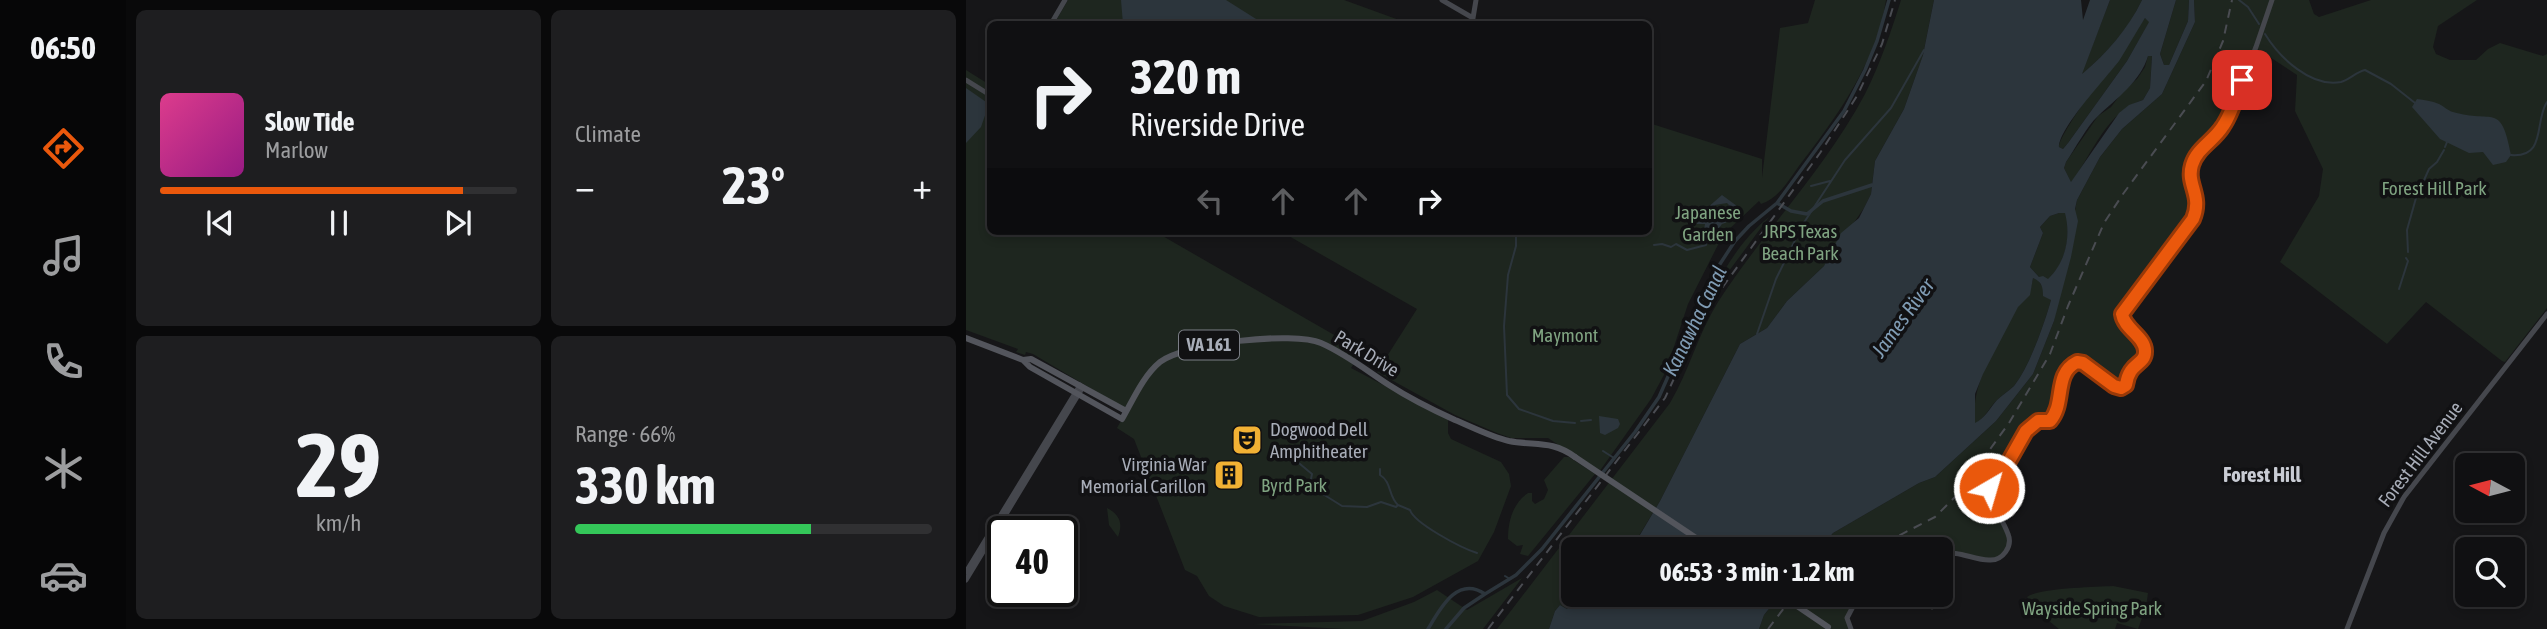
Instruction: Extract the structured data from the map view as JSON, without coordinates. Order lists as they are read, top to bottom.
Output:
{
  "streets": {
    "main road": ["VA 161", "Park Drive"],
    "street": ["Forest Hill Avenue"]
  },
  "crossings": [
    ["VA 161", "Park Drive"]
  ],
  "districts": ["Forest Hill"],
  "water": ["James River", "Kanawha Canal"],
  "parks": [
    "Forest Hill Park",
    "Japanese Garden",
    "JRPS Texas Beach Park",
    "Maymont",
    "Byrd Park",
    "Wayside Spring Park"
  ],
  "places": {
    "theatre": ["Dogwood Dell Amphitheater"],
    "building": ["Virginia War Memorial Carillon"]
  },
  "north": "left",
  "page": {
    "tabs": "06:50",
    "tile": [
      "Climate",
      ["29", "km/h"],
      ["Range · 66%", "330 km"]
    ],
    "turn": ["320 m", "Riverside Drive"],
    "song": ["Slow Tide", "Marlow"],
    "heat": ["−", "23°", "+"],
    "limit": "40",
    "trip": "06:53 · 3 min · 1.2 km"
  }
}
